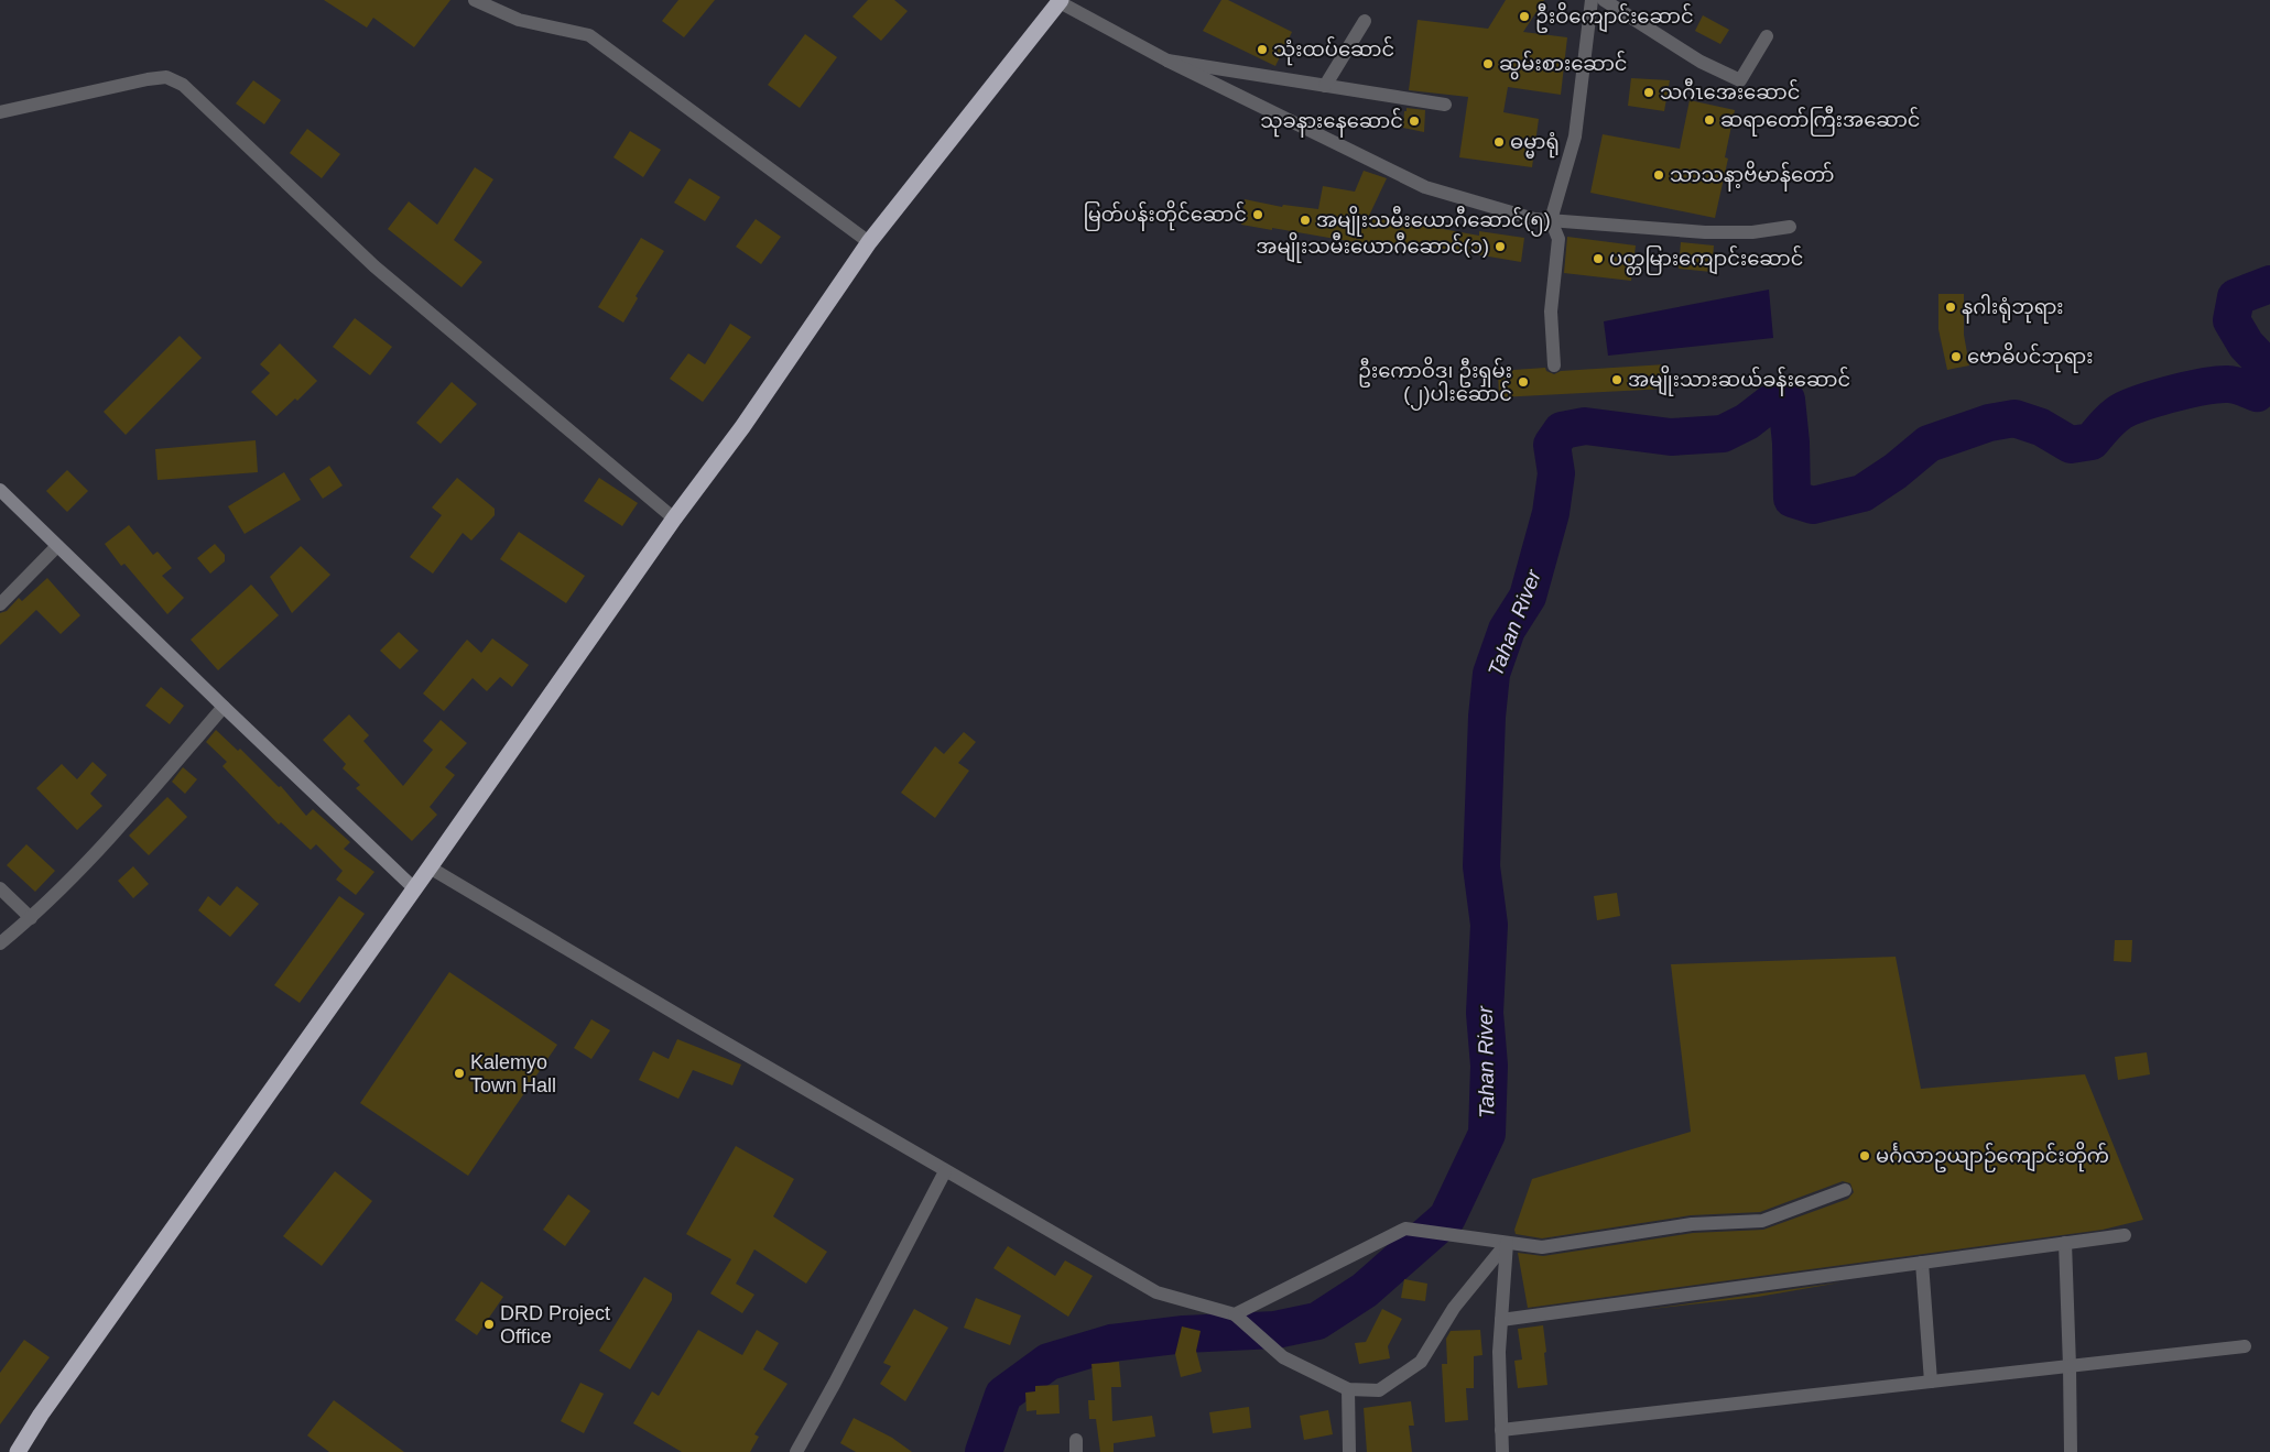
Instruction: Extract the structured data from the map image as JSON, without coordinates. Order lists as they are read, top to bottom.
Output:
{
  "water": ["Tahan River"],
  "places": [
    "ဦးဝိကျောင်းဆောင်",
    "သုံးထပ်ဆောင်",
    "ဆွမ်းစားဆောင်",
    "သဂီၤအေးဆောင်",
    "ဆရာတော်ကြီးအဆောင်",
    "သုခနားနေဆောင်",
    "ဓမ္မာရုံ",
    "သာသနာ့ဗိမာန်တော်",
    "မြတ်ပန်းတိုင်ဆောင်",
    "အမျိုးသမီးယောဂီဆောင်(၅)",
    "အမျိုးသမီးယောဂီဆောင်(၁)",
    "ပတ္တမြားကျောင်းဆောင်",
    "နဂါးရုံဘုရား",
    "ဗောဓိပင်ဘုရား",
    "အမျိုးသားဆယ်ခန်းဆောင်",
    "ဦးကောဝိဒ၊ ဦးရှမ်း (၂)ပါးဆောင်",
    "Kalemyo Town Hall",
    "မင်္ဂလာဥယျာဉ်ကျောင်းတိုက်",
    "DRD Project Office"
  ]
}
